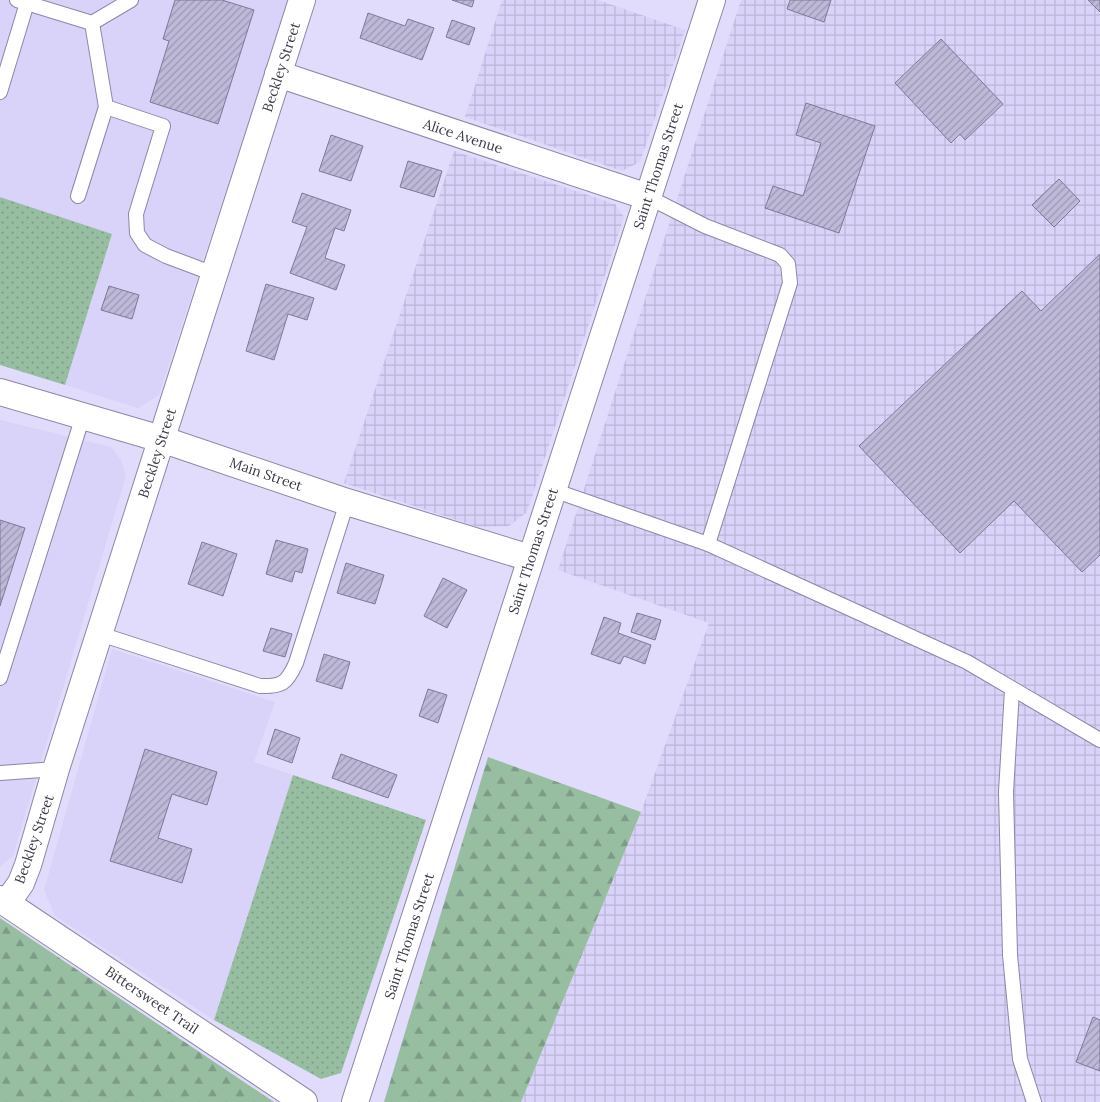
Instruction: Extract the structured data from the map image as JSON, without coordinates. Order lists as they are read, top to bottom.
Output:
{
  "streets": {
    "street": [
      "Beckley Street",
      "Alice Avenue",
      "Saint Thomas Street",
      "Main Street",
      "Bittersweet Trail"
    ]
  },
  "crossings": [
    ["Beckley Street", "Alice Avenue"],
    ["Beckley Street", "Main Street"],
    ["Beckley Street", "Bittersweet Trail"],
    ["Alice Avenue", "Saint Thomas Street"],
    ["Saint Thomas Street", "Main Street"]
  ]
}
